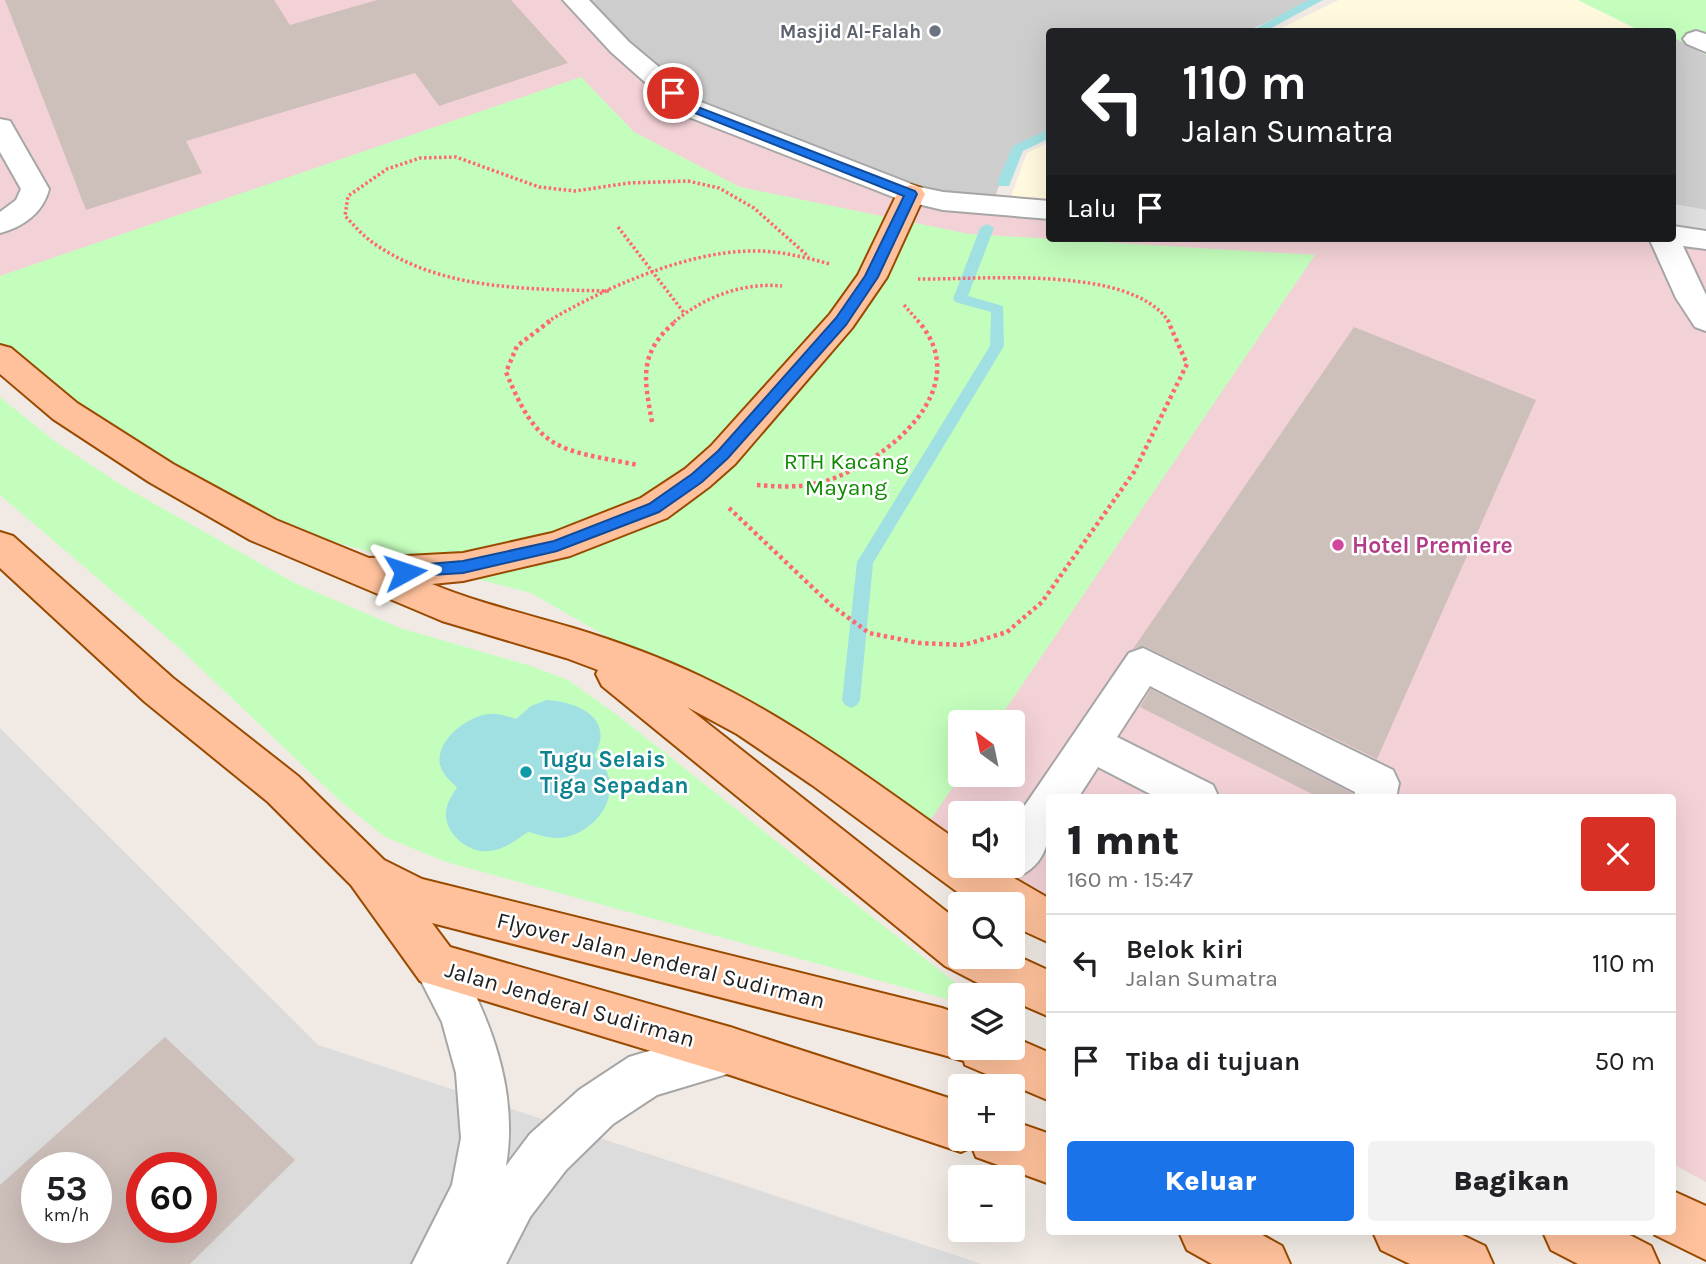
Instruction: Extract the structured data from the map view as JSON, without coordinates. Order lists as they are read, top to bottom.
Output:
{
  "streets": {
    "main road": ["Flyover Jalan Jenderal Sudirman", "Jalan Jenderal Sudirman"]
  },
  "crossings": [
    ["Flyover Jalan Jenderal Sudirman", "Jalan Jenderal Sudirman"]
  ],
  "parks": ["RTH Kacang Mayang"],
  "places": ["Masjid Al-Falah", "Hotel Premiere", "Tugu Selais Tiga Sepadan"],
  "north": "top left",
  "page": {
    "turn": ["110 m", "Jalan Sumatra"],
    "then": "Lalu",
    "map_buttons": ["+", "−"],
    "heading": ["1 mnt", "160 m · 15:47"],
    "list": [
      {
        "name": "Belok kiri",
        "note": "Jalan Sumatra",
        "value": "110 m"
      },
      {
        "name": "Tiba di tujuan",
        "value": "50 m"
      }
    ],
    "buttons": ["Keluar", "Bagikan"],
    "speed": "53 km/h",
    "limit": "60"
  }
}
